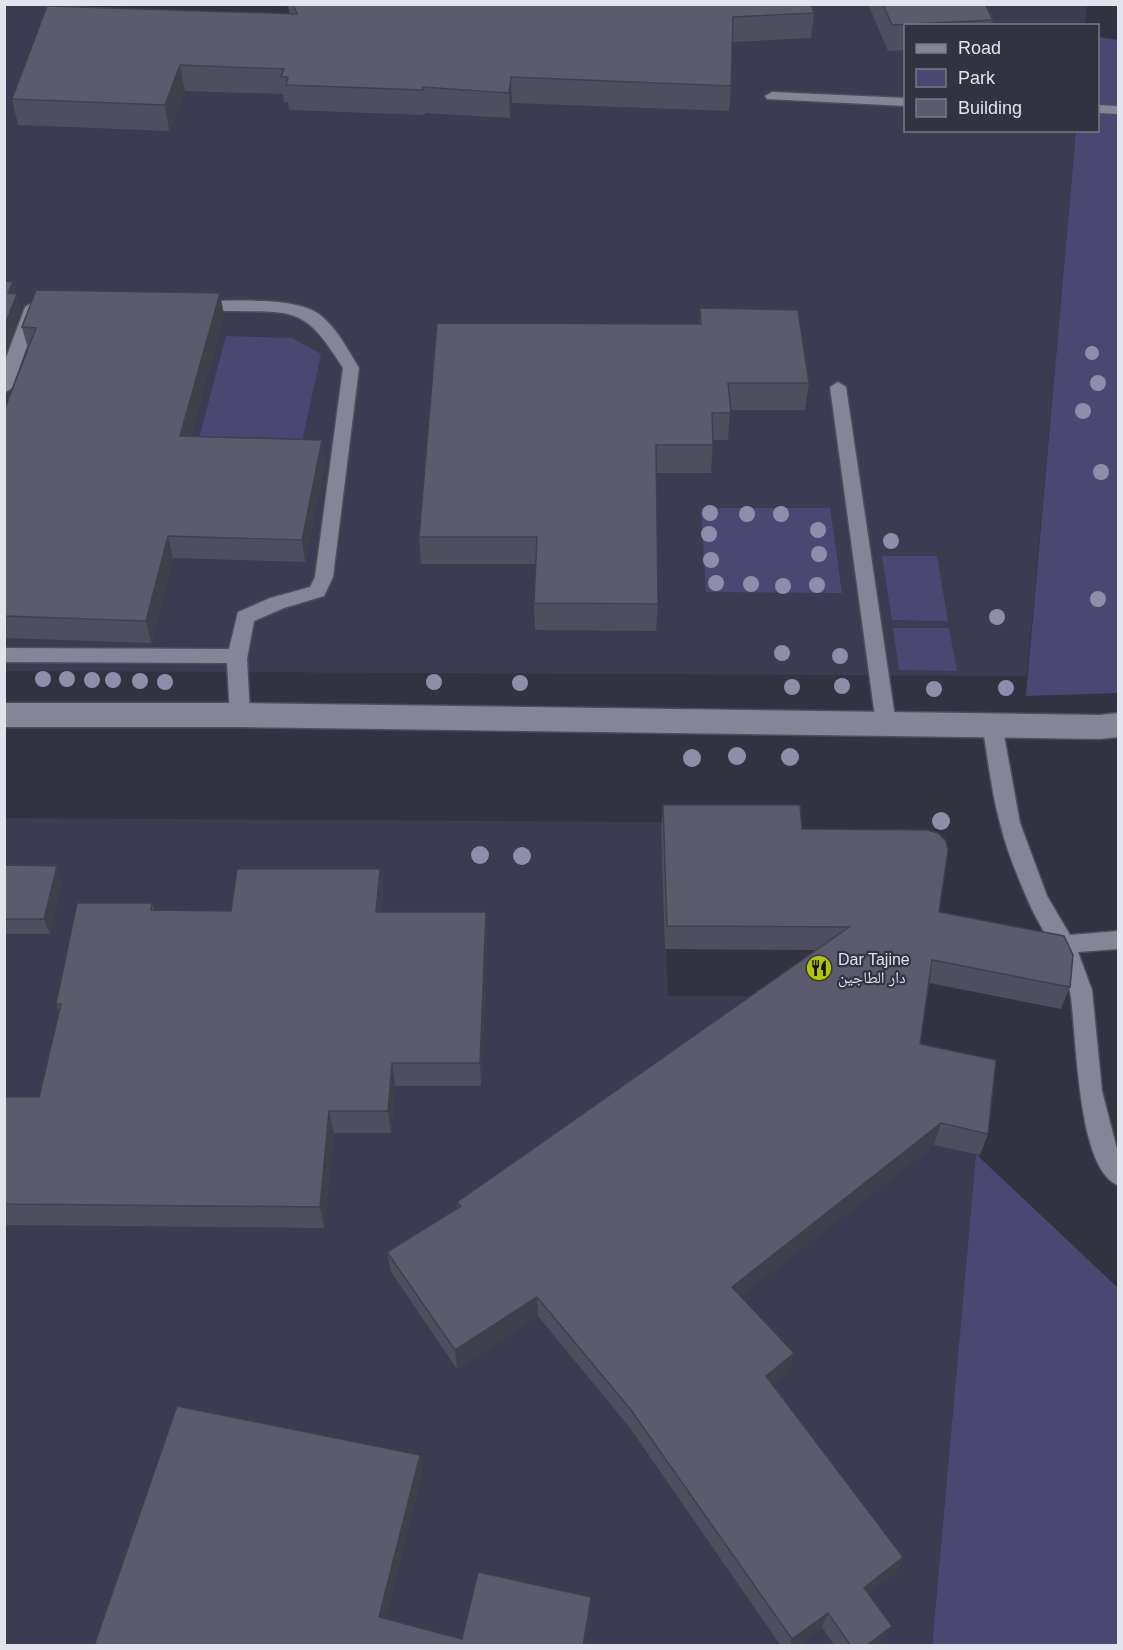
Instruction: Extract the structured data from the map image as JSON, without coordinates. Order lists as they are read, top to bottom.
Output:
{
  "places": {
    "restaurant": ["Dar Tajine دار الطاجين"]
  },
  "legend": ["Road", "Park", "Building"]
}
